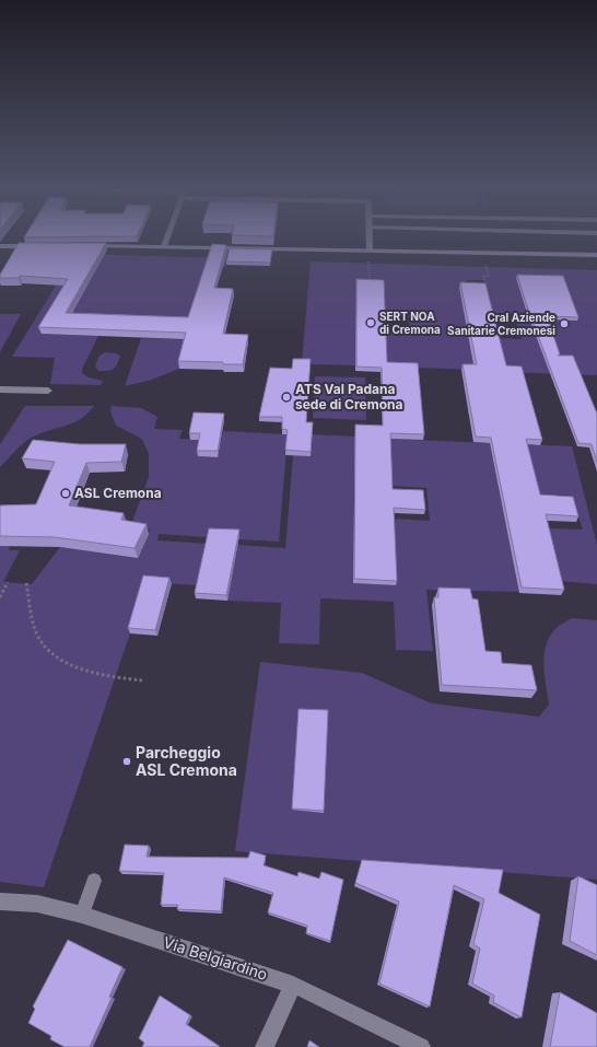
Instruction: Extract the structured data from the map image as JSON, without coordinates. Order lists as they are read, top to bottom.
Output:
{
  "streets": {
    "street": ["Via Belgiardino"]
  },
  "places": [
    "SERT NOA di Cremona",
    "Cral Aziende Sanitarie Cremonesi",
    "ATS Val Padana sede di Cremona",
    "ASL Cremona",
    "Parcheggio ASL Cremona"
  ]
}
